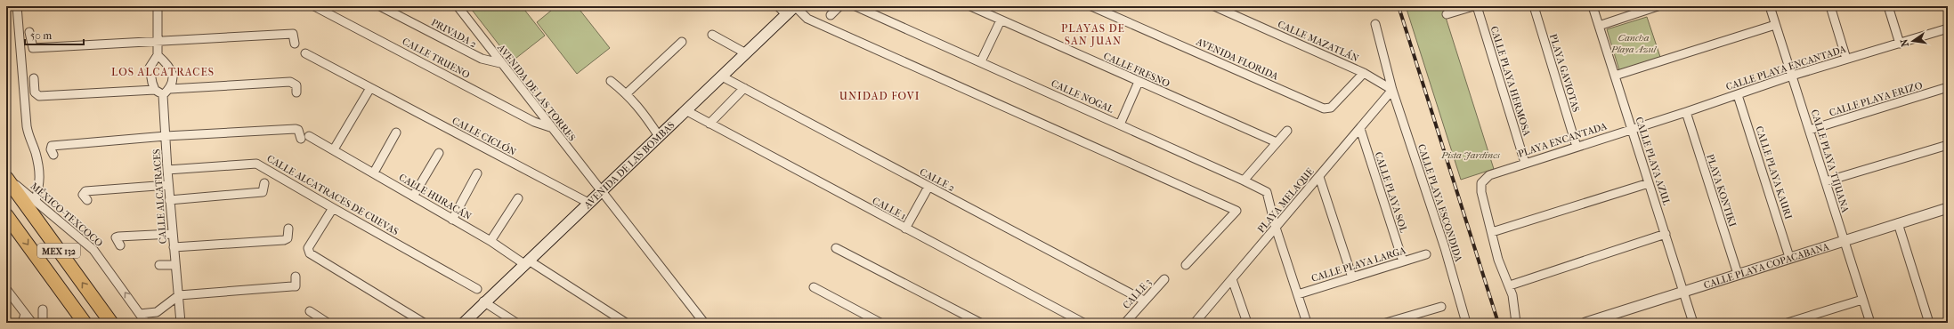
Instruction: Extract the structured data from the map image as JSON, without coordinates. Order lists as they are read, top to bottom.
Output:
{
  "streets": {
    "highway": ["MEX 132"],
    "main road": ["AVENIDA DE LAS BOMBAS"],
    "street": [
      "PRIVADA 2",
      "CALLE MAZATLÁN",
      "CALLE TRUENO",
      "AVENIDA FLORIDA",
      "CALLE PLAYA ENCANTADA",
      "CALLE FRESNO",
      "PLAYA GAVIOTAS",
      "CALLE PLAYA HERMOSA",
      "AVENIDA DE LAS TORRES",
      "CALLE NOGAL",
      "CALLE PLAYA ERIZO",
      "CALLE CICLÓN",
      "PLAYA ENCANTADA",
      "CALLE PLAYA AZUL",
      "CALLE PLAYA TIJUANA",
      "CALLE PLAYA KAURI",
      "CALLE 2",
      "PLAYA KONTIKI",
      "CALLE PLAYA SOL",
      "CALLE ALCATRACES DE CUEVAS",
      "CALLE ALCATRACES",
      "CALLE HURACÁN",
      "PLAYA MELAQUE",
      "CALLE PLAYA ESCONDIDA",
      "CALLE 1",
      "MÉXICO-TEXCOCO",
      "CALLE PLAYA LARGA",
      "CALLE PLAYA COPACABANA",
      "CALLE 3"
    ]
  },
  "crossings": [
    ["PRIVADA 2", "AVENIDA DE LAS TORRES"],
    ["CALLE MAZATLÁN", "AVENIDA FLORIDA"],
    ["CALLE MAZATLÁN", "PLAYA MELAQUE"],
    ["CALLE MAZATLÁN", "CALLE PLAYA ESCONDIDA"],
    ["CALLE TRUENO", "AVENIDA DE LAS TORRES"],
    ["CALLE PLAYA ENCANTADA", "PLAYA ENCANTADA"],
    ["CALLE PLAYA ENCANTADA", "CALLE PLAYA AZUL"],
    ["CALLE PLAYA ENCANTADA", "CALLE PLAYA TIJUANA"],
    ["CALLE PLAYA ENCANTADA", "CALLE PLAYA KAURI"],
    ["CALLE PLAYA ENCANTADA", "PLAYA KONTIKI"],
    ["PLAYA GAVIOTAS", "PLAYA ENCANTADA"],
    ["CALLE PLAYA HERMOSA", "PLAYA ENCANTADA"],
    ["AVENIDA DE LAS TORRES", "AVENIDA DE LAS BOMBAS"],
    ["CALLE NOGAL", "PLAYA MELAQUE"],
    ["CALLE NOGAL", "CALLE PLAYA LARGA"],
    ["CALLE PLAYA ERIZO", "CALLE PLAYA TIJUANA"],
    ["CALLE CICLÓN", "AVENIDA DE LAS BOMBAS"],
    ["PLAYA ENCANTADA", "CALLE PLAYA AZUL"],
    ["CALLE PLAYA AZUL", "CALLE PLAYA COPACABANA"],
    ["CALLE PLAYA TIJUANA", "CALLE PLAYA COPACABANA"],
    ["AVENIDA DE LAS BOMBAS", "CALLE 2"],
    ["AVENIDA DE LAS BOMBAS", "CALLE HURACÁN"],
    ["AVENIDA DE LAS BOMBAS", "CALLE 1"],
    ["CALLE PLAYA KAURI", "CALLE PLAYA COPACABANA"],
    ["CALLE 2", "CALLE 3"],
    ["PLAYA KONTIKI", "CALLE PLAYA COPACABANA"],
    ["CALLE PLAYA SOL", "PLAYA MELAQUE"],
    ["CALLE PLAYA SOL", "CALLE PLAYA LARGA"],
    ["CALLE ALCATRACES DE CUEVAS", "CALLE ALCATRACES"],
    ["PLAYA MELAQUE", "CALLE PLAYA ESCONDIDA"],
    ["MÉXICO-TEXCOCO", "MEX 132"]
  ],
  "one_way": ["MÉXICO-TEXCOCO"],
  "districts": ["PLAYAS DE SAN JUAN", "LOS ALCATRACES", "UNIDAD FOVI"],
  "parks": ["Cancha Playa Azul", "Pista Jardines"],
  "scale_bar": "50 m",
  "north": "left"
}
